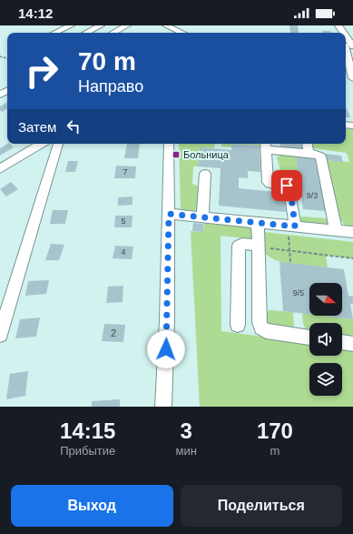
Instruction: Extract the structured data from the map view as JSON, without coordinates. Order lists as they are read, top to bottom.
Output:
{
  "places": {
    "transit": ["Больница"]
  },
  "house_numbers": [
    "7",
    "9/3",
    "5",
    "4",
    "9/5",
    "2"
  ],
  "north": "right",
  "page": {
    "status": "14:12",
    "turn": ["70 m", "Направо"],
    "then": "Затем",
    "eta": [
      "14:15",
      "Прибытие",
      "3",
      "мин",
      "170",
      "m"
    ],
    "buttons": ["Выход", "Поделиться"]
  }
}
